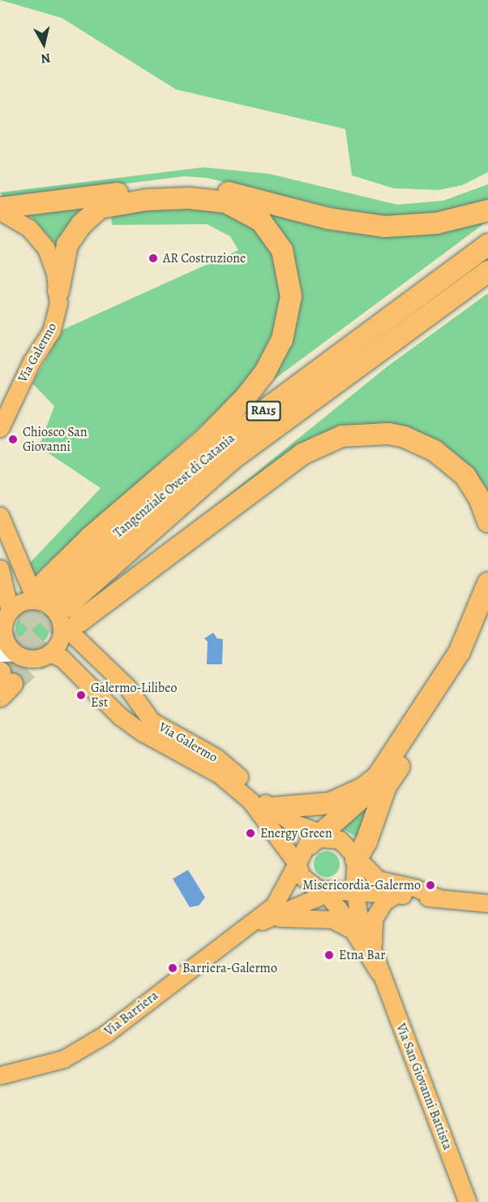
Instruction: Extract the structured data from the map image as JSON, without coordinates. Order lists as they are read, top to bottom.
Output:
{
  "streets": {
    "highway": ["RA15", "Tangenziale Ovest di Catania"],
    "main road": ["Via Galermo", "Via Barriera", "Via San Giovanni Battista"]
  },
  "crossings": [
    ["Via Galermo", "Tangenziale Ovest di Catania"],
    ["Via Galermo", "Via Barriera"]
  ],
  "places": [
    "AR Costruzione",
    "Chiosco San Giovanni",
    "Galermo-Lilibeo Est",
    "Energy Green",
    "Misericordia-Galermo",
    "Etna Bar",
    "Barriera-Galermo"
  ],
  "north": "bottom"
}
